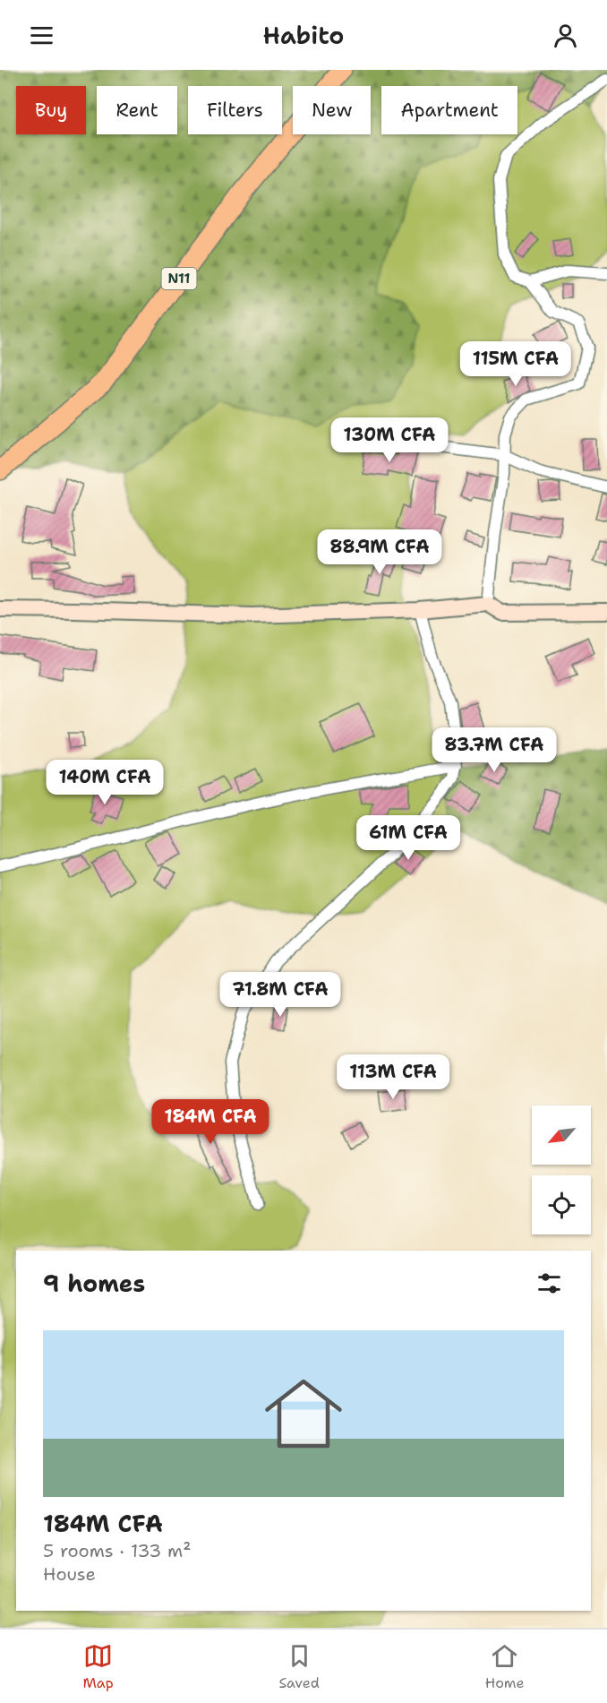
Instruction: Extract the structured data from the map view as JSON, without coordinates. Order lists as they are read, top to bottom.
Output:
{
  "streets": {
    "highway": ["N11"]
  },
  "north": "bottom left",
  "page": {
    "header": "Habito",
    "chip": [
      "Buy",
      "Rent",
      "Filters",
      "New",
      "Apartment"
    ],
    "price": [
      "115M CFA",
      "130M CFA",
      "88.9M CFA",
      "83.7M CFA",
      "140M CFA",
      "61M CFA",
      "71.8M CFA",
      "113M CFA",
      "184M CFA"
    ],
    "heading": "9 homes",
    "list": [
      {
        "name": "184M CFA",
        "note": "5 rooms · 133 m² · House"
      }
    ],
    "tabs": ["Map", "Saved", "Home"]
  }
}
